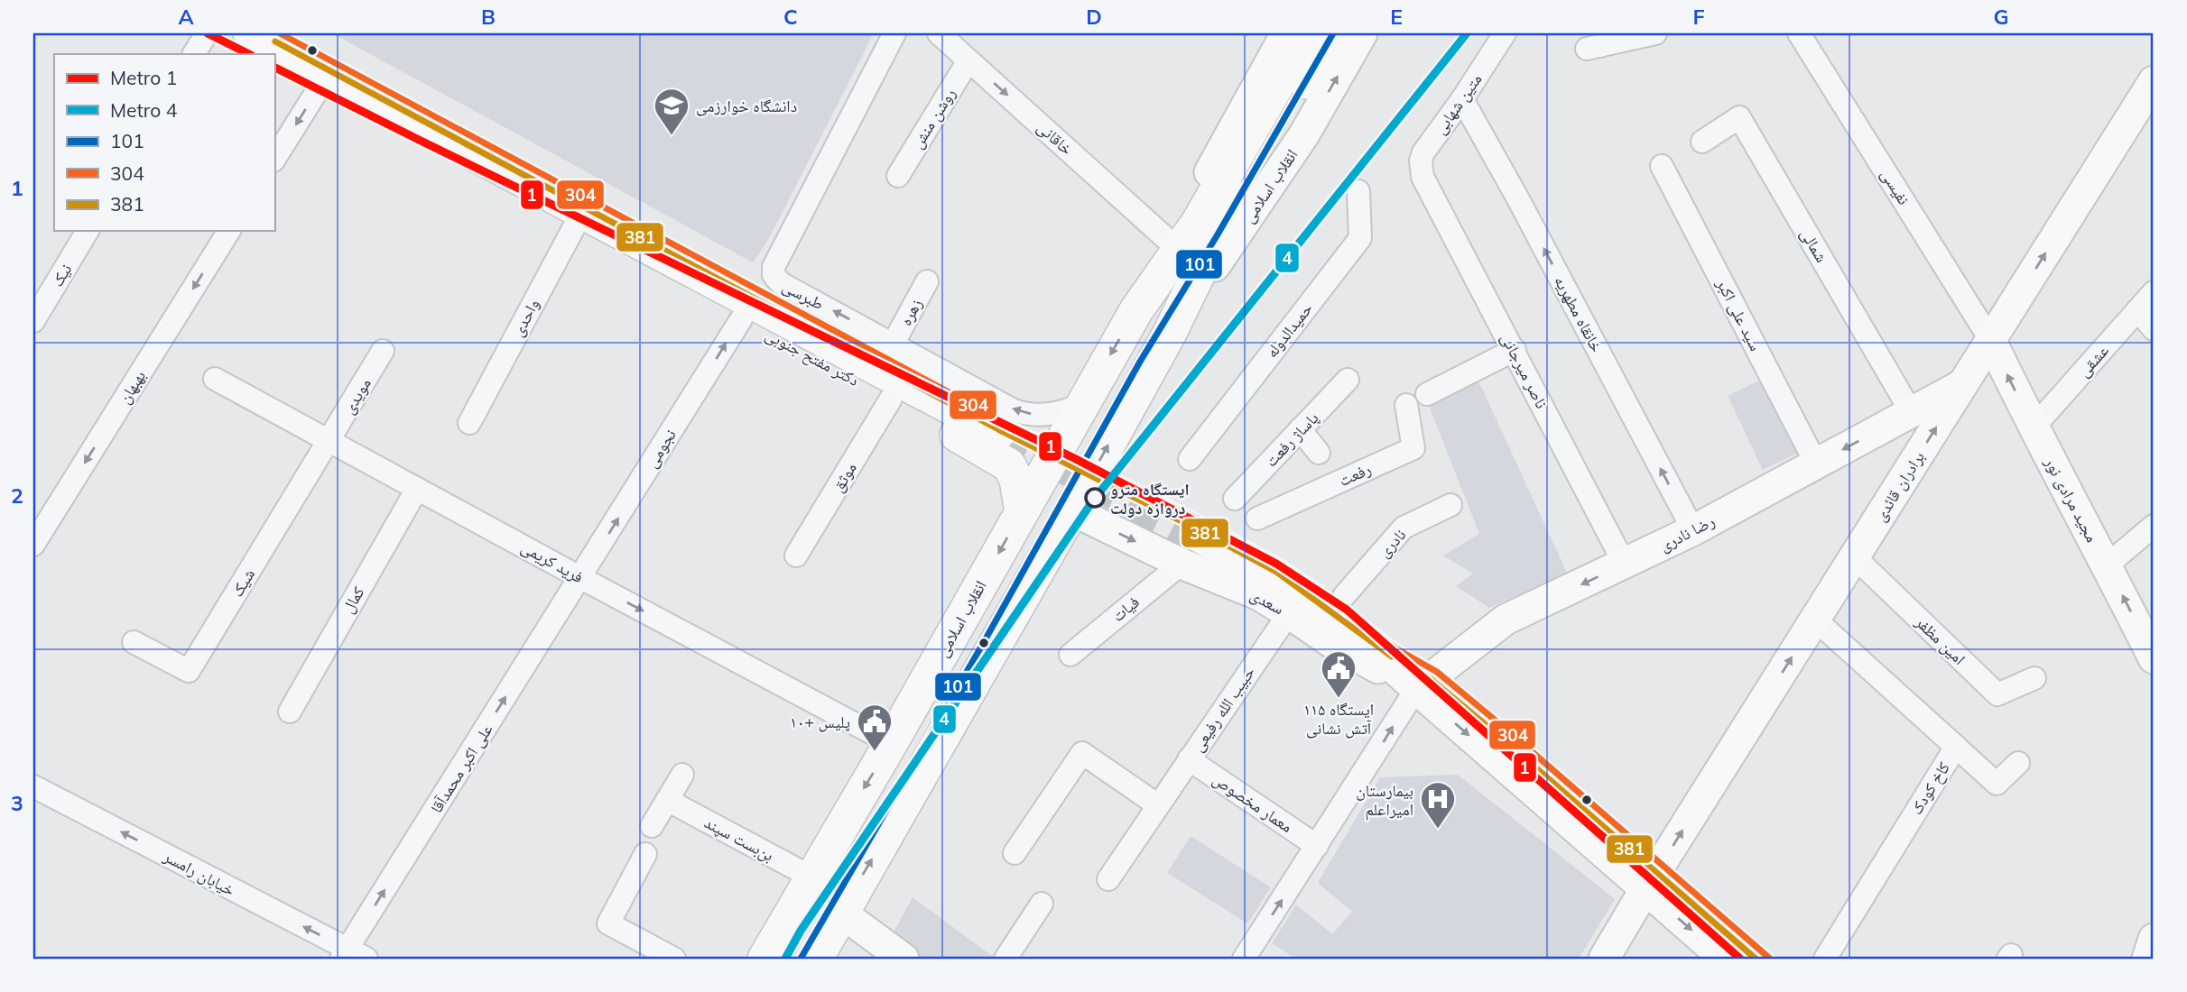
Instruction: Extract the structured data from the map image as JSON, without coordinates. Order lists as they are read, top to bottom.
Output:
{
  "streets": {
    "main road": [
      "انقلاب اسلامی",
      "دکتر مفتح جنوبی",
      "برادران قائدی",
      "مجید مرادی نور",
      "رضا نادری",
      "سعدی"
    ],
    "street": [
      "متین شهابی",
      "روشن منش",
      "خاقانی",
      "نفیسی",
      "شمالی",
      "نیک",
      "طبرسی",
      "زهره",
      "خانقاه مطهریه",
      "سید علی اکبر",
      "واحدی",
      "حمیدالدوله",
      "عشقی",
      "ناصر میرجانی",
      "بهبهان",
      "مویدی",
      "پاساژ رفعت",
      "نجومی",
      "رفعت",
      "موثق",
      "نادری",
      "فرید کریمی",
      "شیک",
      "کمال",
      "فیات",
      "امین مظفر",
      "حبیب الله رفیعی",
      "علی اکبر محمدآقا",
      "کاخ کودک",
      "معمار مخصوص",
      "بن‌بست سپند",
      "خیابان رامسر"
    ]
  },
  "crossings": [
    ["متین شهابی", "خانقاه مطهریه"],
    ["متین شهابی", "ناصر میرجانی"],
    ["روشن منش", "خاقانی"],
    ["خاقانی", "انقلاب اسلامی"],
    ["انقلاب اسلامی", "طبرسی"],
    ["انقلاب اسلامی", "دکتر مفتح جنوبی"],
    ["انقلاب اسلامی", "فرید کریمی"],
    ["انقلاب اسلامی", "سعدی"],
    ["انقلاب اسلامی", "بن‌بست سپند"],
    ["نفیسی", "برادران قائدی"],
    ["نفیسی", "مجید مرادی نور"],
    ["شمالی", "رضا نادری"],
    ["طبرسی", "زهره"],
    ["خانقاه مطهریه", "رضا نادری"],
    ["سید علی اکبر", "رضا نادری"],
    ["واحدی", "دکتر مفتح جنوبی"],
    ["دکتر مفتح جنوبی", "نجومی"],
    ["دکتر مفتح جنوبی", "موثق"],
    ["عشقی", "مجید مرادی نور"],
    ["ناصر میرجانی", "رضا نادری"],
    ["مویدی", "فرید کریمی"],
    ["مویدی", "شیک"],
    ["نجومی", "فرید کریمی"],
    ["نجومی", "علی اکبر محمدآقا"],
    ["برادران قائدی", "مجید مرادی نور"],
    ["برادران قائدی", "رضا نادری"],
    ["برادران قائدی", "امین مظفر"],
    ["برادران قائدی", "کاخ کودک"],
    ["رضا نادری", "سعدی"],
    ["فرید کریمی", "شیک"],
    ["فرید کریمی", "کمال"],
    ["فرید کریمی", "علی اکبر محمدآقا"],
    ["سعدی", "فیات"],
    ["سعدی", "حبیب الله رفیعی"],
    ["حبیب الله رفیعی", "معمار مخصوص"],
    ["علی اکبر محمدآقا", "خیابان رامسر"]
  ],
  "one_way": [
    "خاقانی",
    "خانقاه مطهریه",
    "بهبهان",
    "نجومی",
    "برادران قائدی",
    "مجید مرادی نور",
    "رضا نادری",
    "فرید کریمی",
    "علی اکبر محمدآقا",
    "خیابان رامسر"
  ],
  "places": {
    "school or university": ["دانشگاه خوارزمی"],
    "other": ["ایستگاه مترو دروازه دولت"],
    "public building": ["ایستگاه ۱۱۵ آتش نشانی", "پلیس +۱۰"],
    "hospital": ["بیمارستان امیراعلم"]
  },
  "lines": [
    "metro line 1",
    "metro line 4",
    "transit line 101",
    "transit line 304",
    "transit line 381"
  ],
  "legend": [
    "Metro 1",
    "Metro 4",
    "101",
    "304",
    "381"
  ],
  "grid": {
    "columns": [
      "A",
      "B",
      "C",
      "D",
      "E",
      "F",
      "G"
    ],
    "rows": ["1", "2", "3"]
  }
}
